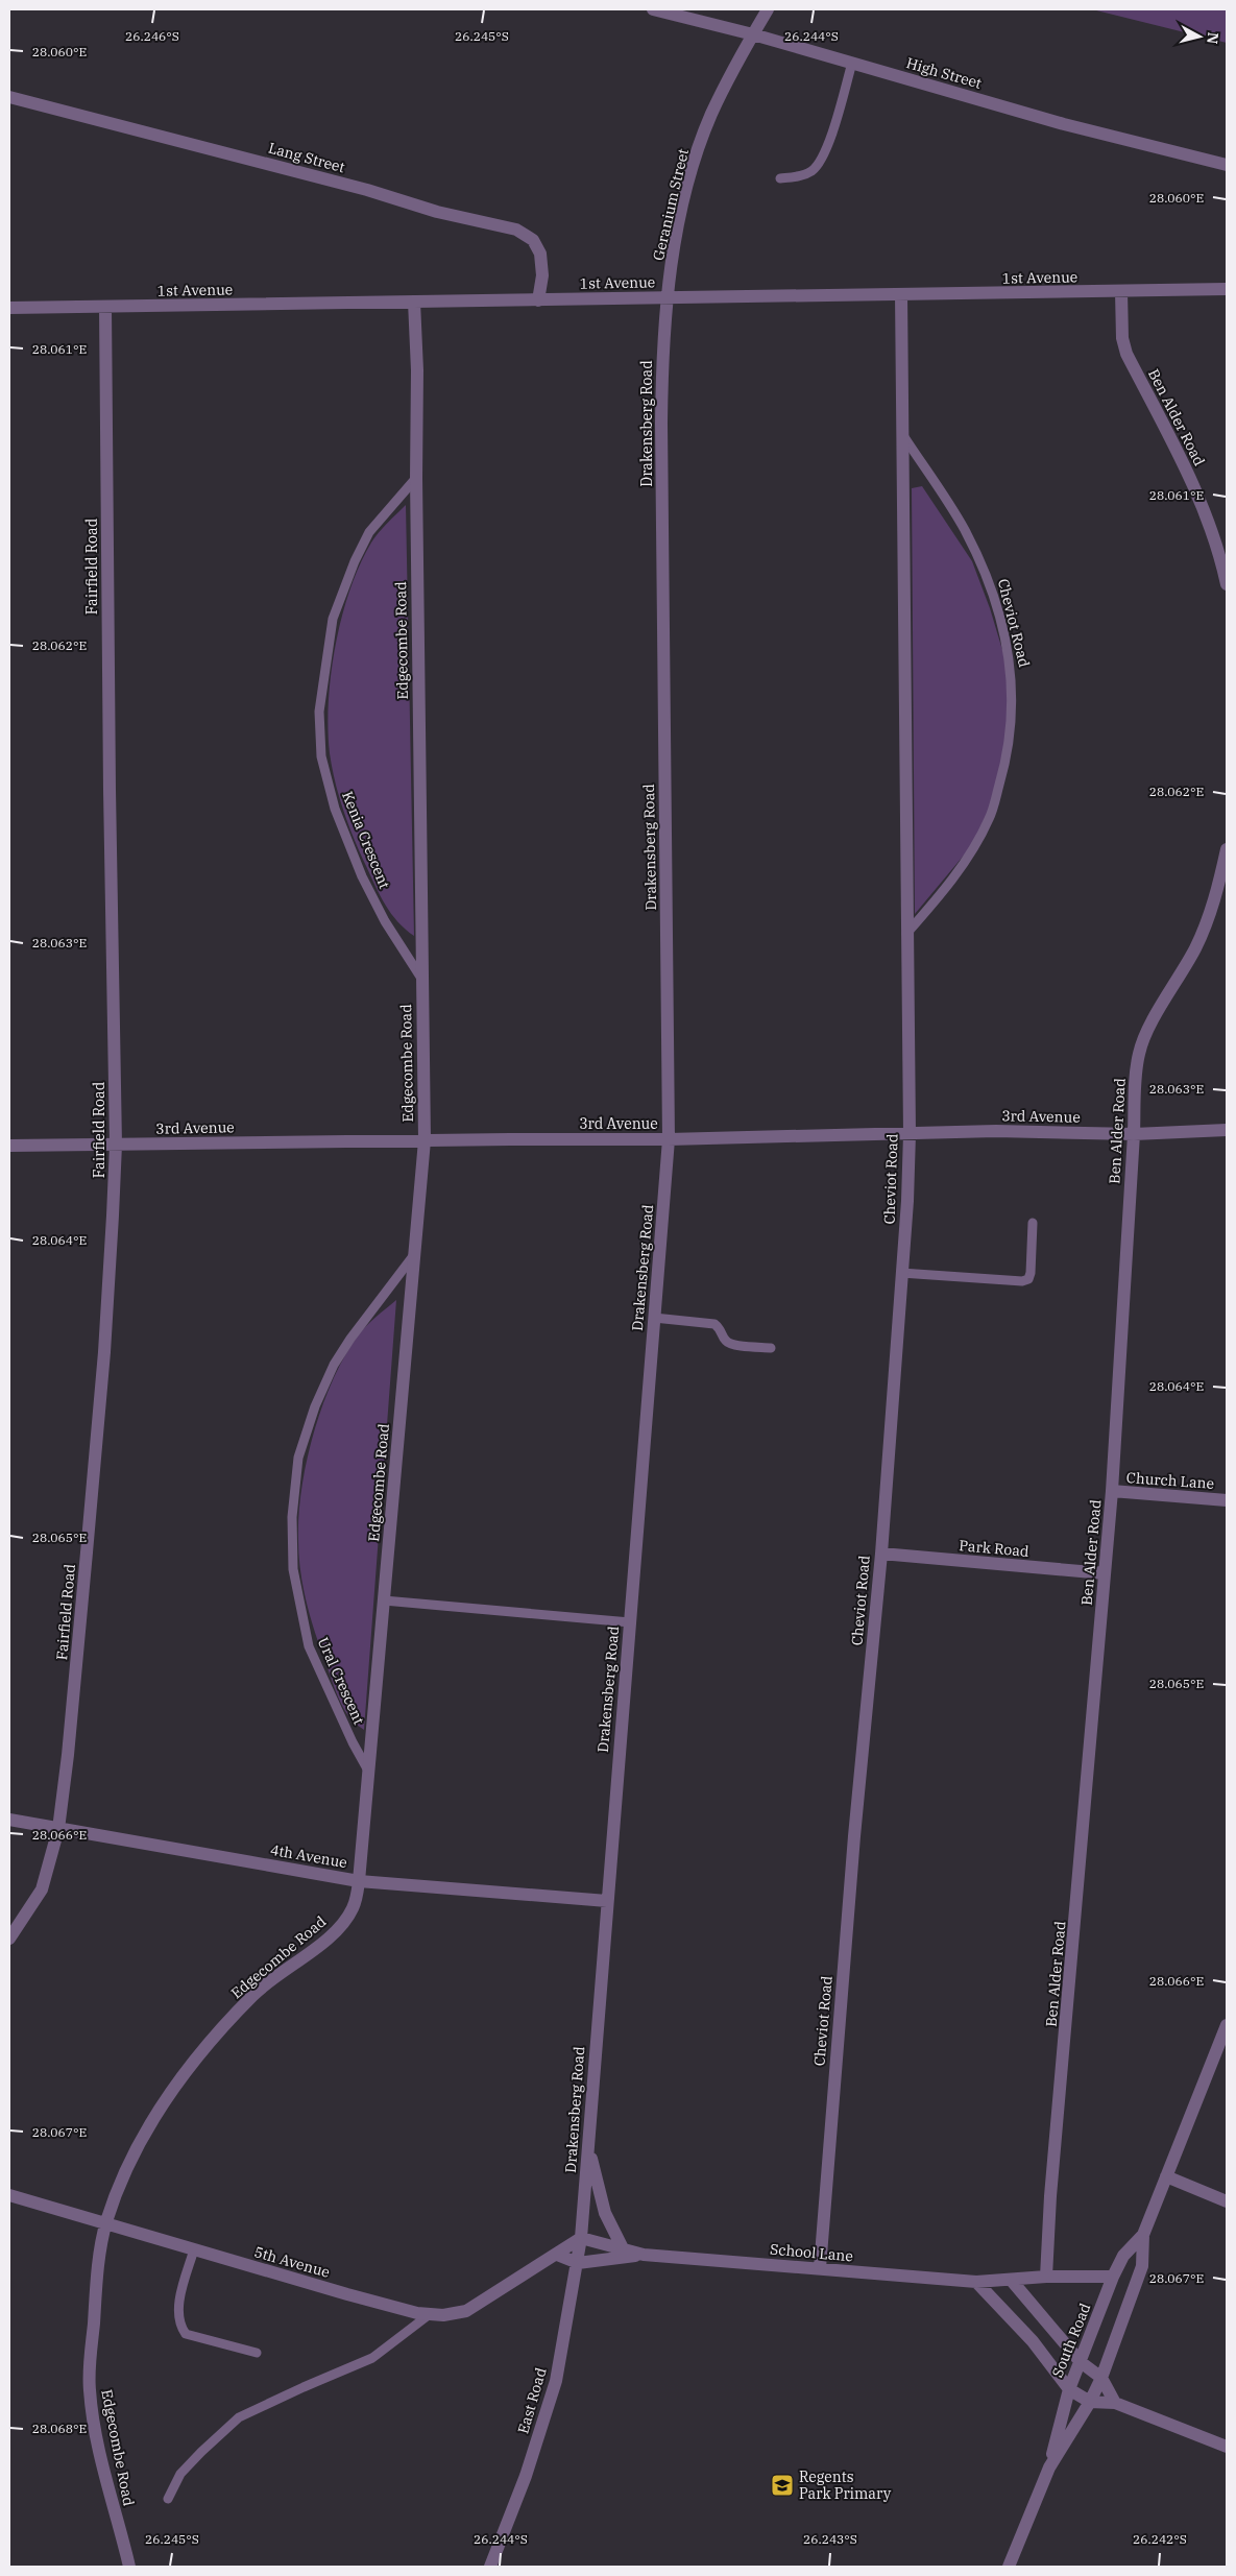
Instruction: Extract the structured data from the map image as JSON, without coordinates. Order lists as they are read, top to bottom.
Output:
{
  "streets": {
    "street": [
      "High Street",
      "Lang Street",
      "Geranium Street",
      "1st Avenue",
      "Ben Alder Road",
      "Drakensberg Road",
      "Fairfield Road",
      "Cheviot Road",
      "Edgecombe Road",
      "3rd Avenue",
      "Church Lane",
      "Park Road",
      "4th Avenue",
      "School Lane",
      "5th Avenue",
      "South Road",
      "East Road"
    ],
    "lane": ["Kenia Crescent", "Ural Crescent"]
  },
  "crossings": [
    ["High Street", "Geranium Street"],
    ["Lang Street", "1st Avenue"],
    ["Geranium Street", "1st Avenue"],
    ["Geranium Street", "Drakensberg Road"],
    ["1st Avenue", "Ben Alder Road"],
    ["1st Avenue", "Drakensberg Road"],
    ["1st Avenue", "Fairfield Road"],
    ["1st Avenue", "Cheviot Road"],
    ["1st Avenue", "Edgecombe Road"],
    ["Ben Alder Road", "3rd Avenue"],
    ["Ben Alder Road", "Church Lane"],
    ["Ben Alder Road", "Park Road"],
    ["Ben Alder Road", "School Lane"],
    ["Drakensberg Road", "3rd Avenue"],
    ["Drakensberg Road", "4th Avenue"],
    ["Drakensberg Road", "School Lane"],
    ["Drakensberg Road", "5th Avenue"],
    ["Drakensberg Road", "East Road"],
    ["Fairfield Road", "3rd Avenue"],
    ["Fairfield Road", "4th Avenue"],
    ["Cheviot Road", "3rd Avenue"],
    ["Cheviot Road", "Park Road"],
    ["Cheviot Road", "School Lane"],
    ["Edgecombe Road", "Kenia Crescent"],
    ["Edgecombe Road", "3rd Avenue"],
    ["Edgecombe Road", "Ural Crescent"],
    ["Edgecombe Road", "4th Avenue"],
    ["Edgecombe Road", "5th Avenue"],
    ["School Lane", "5th Avenue"],
    ["School Lane", "South Road"],
    ["School Lane", "East Road"],
    ["5th Avenue", "East Road"]
  ],
  "places": {
    "school or university": ["Regents Park Primary"]
  },
  "north": "right",
  "coordinates": [
    "26.246°S",
    "26.245°S",
    "26.244°S",
    "28.060°E",
    "28.061°E",
    "28.062°E",
    "28.063°E",
    "28.064°E",
    "28.065°E",
    "28.066°E",
    "28.067°E",
    "28.068°E",
    "26.243°S",
    "26.242°S"
  ]
}
